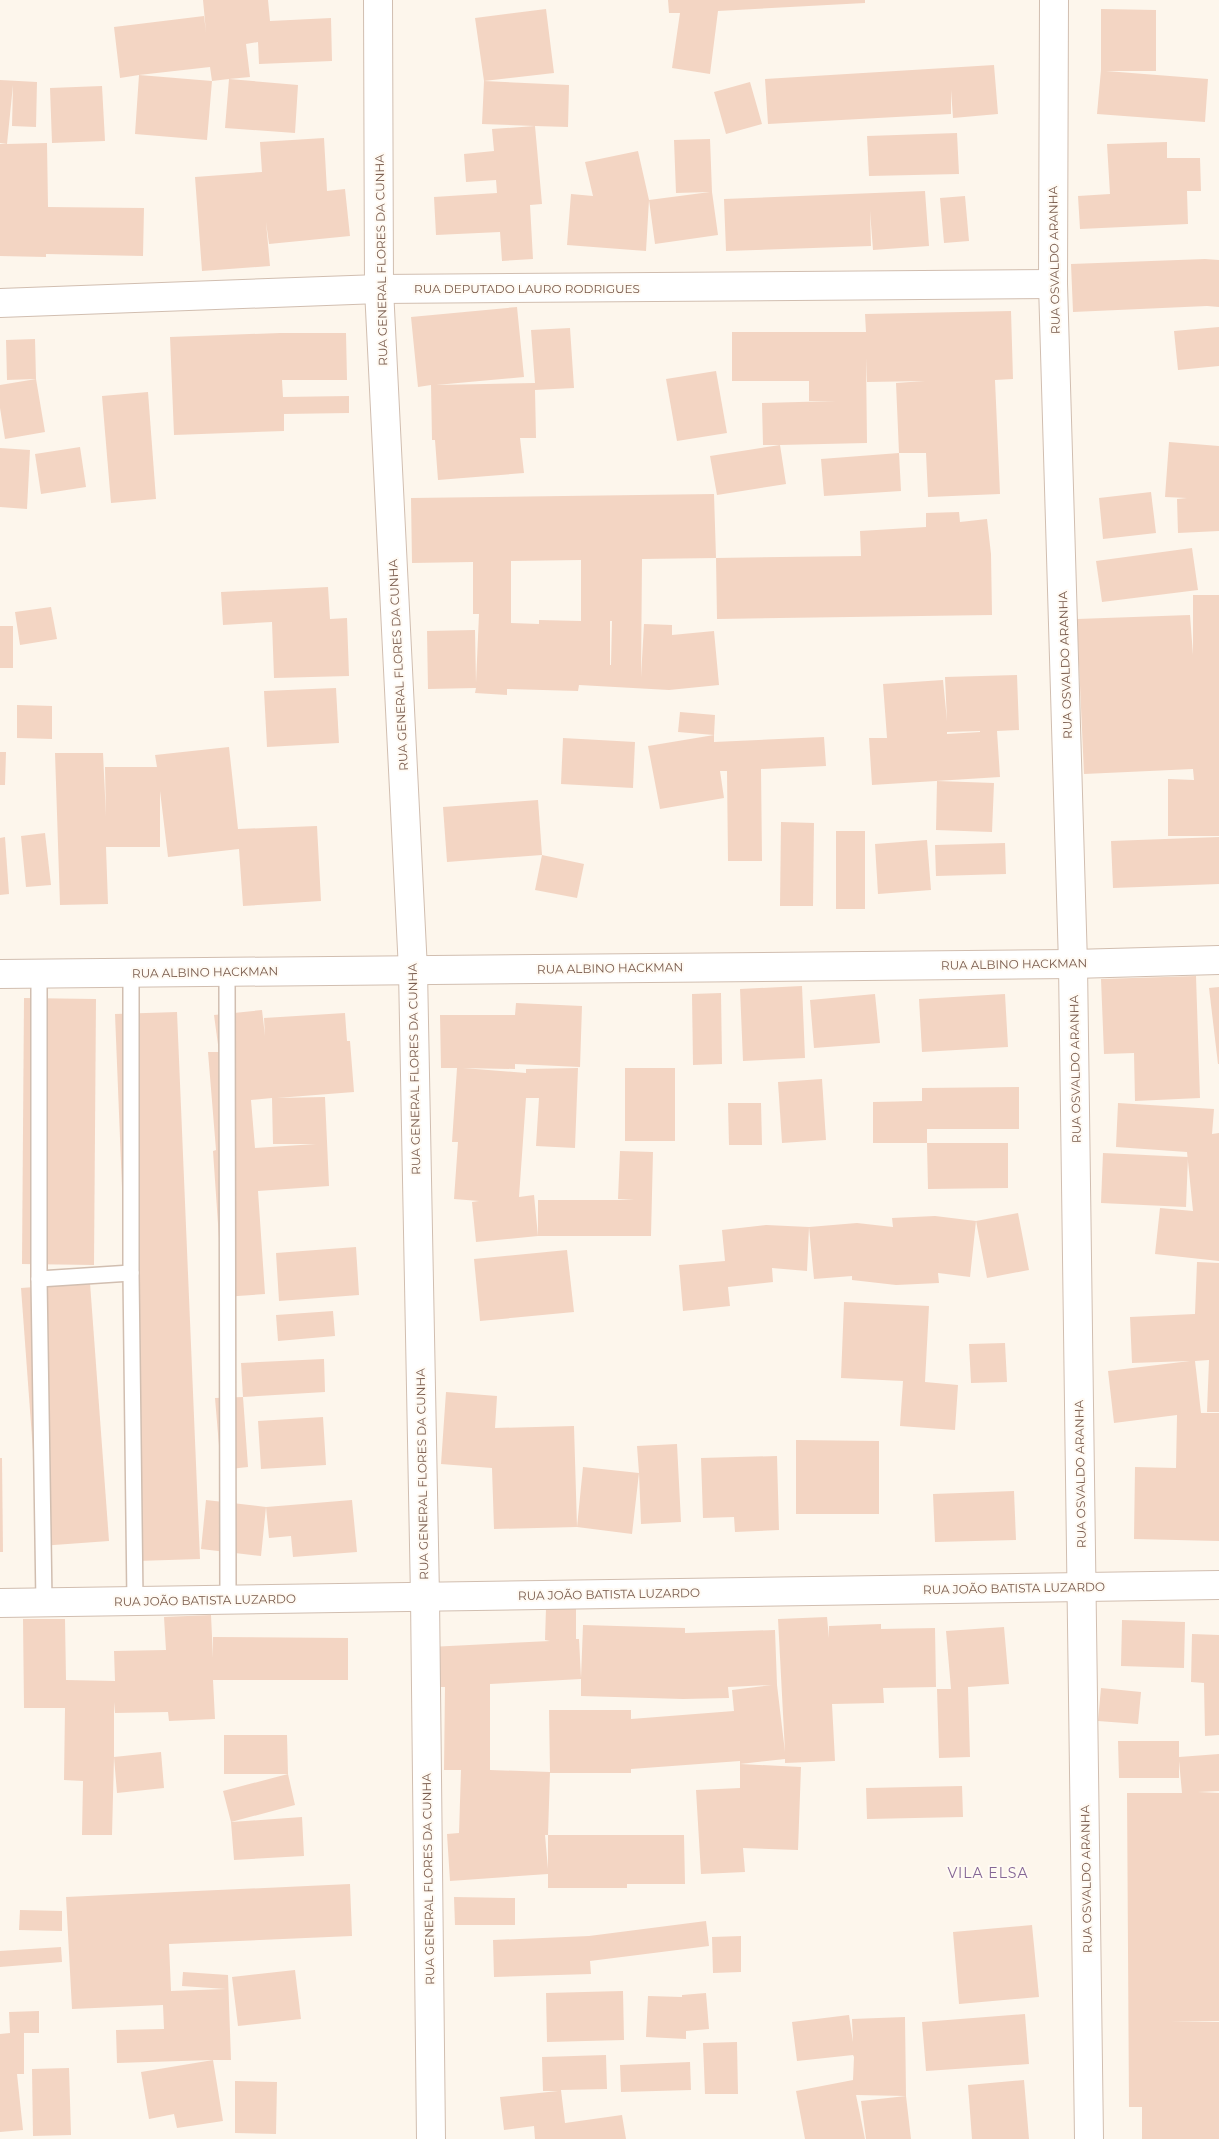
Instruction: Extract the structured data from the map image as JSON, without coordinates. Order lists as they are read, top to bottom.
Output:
{
  "streets": {
    "street": [
      "RUA GENERAL FLORES DA CUNHA",
      "RUA OSVALDO ARANHA",
      "RUA DEPUTADO LAURO RODRIGUES",
      "RUA ALBINO HACKMAN",
      "RUA JOÃO BATISTA LUZARDO"
    ]
  },
  "crossings": [
    ["RUA GENERAL FLORES DA CUNHA", "RUA DEPUTADO LAURO RODRIGUES"],
    ["RUA GENERAL FLORES DA CUNHA", "RUA ALBINO HACKMAN"],
    ["RUA GENERAL FLORES DA CUNHA", "RUA JOÃO BATISTA LUZARDO"],
    ["RUA OSVALDO ARANHA", "RUA DEPUTADO LAURO RODRIGUES"],
    ["RUA OSVALDO ARANHA", "RUA ALBINO HACKMAN"],
    ["RUA OSVALDO ARANHA", "RUA JOÃO BATISTA LUZARDO"]
  ],
  "districts": ["VILA ELSA"]
}
